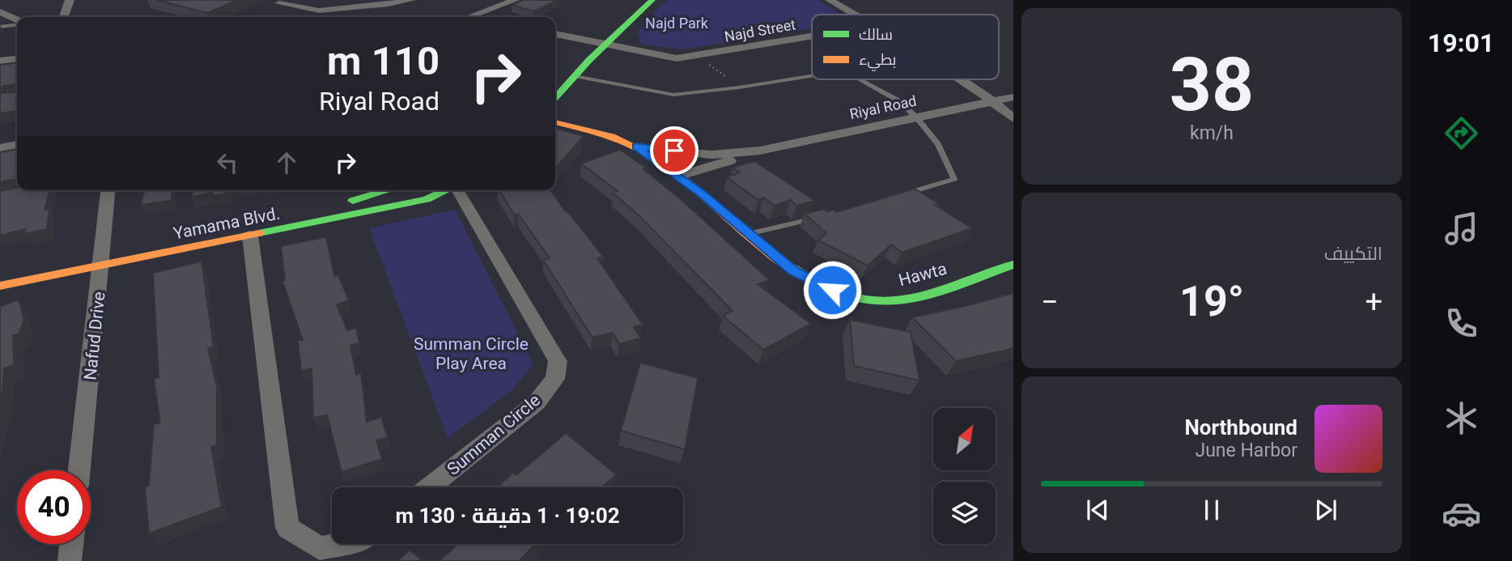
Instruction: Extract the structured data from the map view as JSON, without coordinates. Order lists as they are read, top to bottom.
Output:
{
  "streets": {
    "main road": ["Yamama Blvd.", "Hawta"],
    "street": [
      "Najd Street",
      "Riyal Road",
      "Nafud Drive",
      "Summan Circle"
    ]
  },
  "crossings": [
    ["Riyal Road", "Hawta"],
    ["Yamama Blvd.", "Nafud Drive"]
  ],
  "parks": ["Najd Park", "Summan Circle Play Area"],
  "legend": ["سالك", "بطيء"],
  "north": "top right",
  "page": {
    "tabs": "19:01",
    "tile": [
      ["38", "km/h"],
      "التكييف"
    ],
    "turn": ["110 m", "Riyal Road"],
    "heat": ["−", "19°", "+"],
    "song": ["Northbound", "June Harbor"],
    "limit": "40",
    "trip": "19:02 · 1 دقيقة · 130 m"
  }
}
